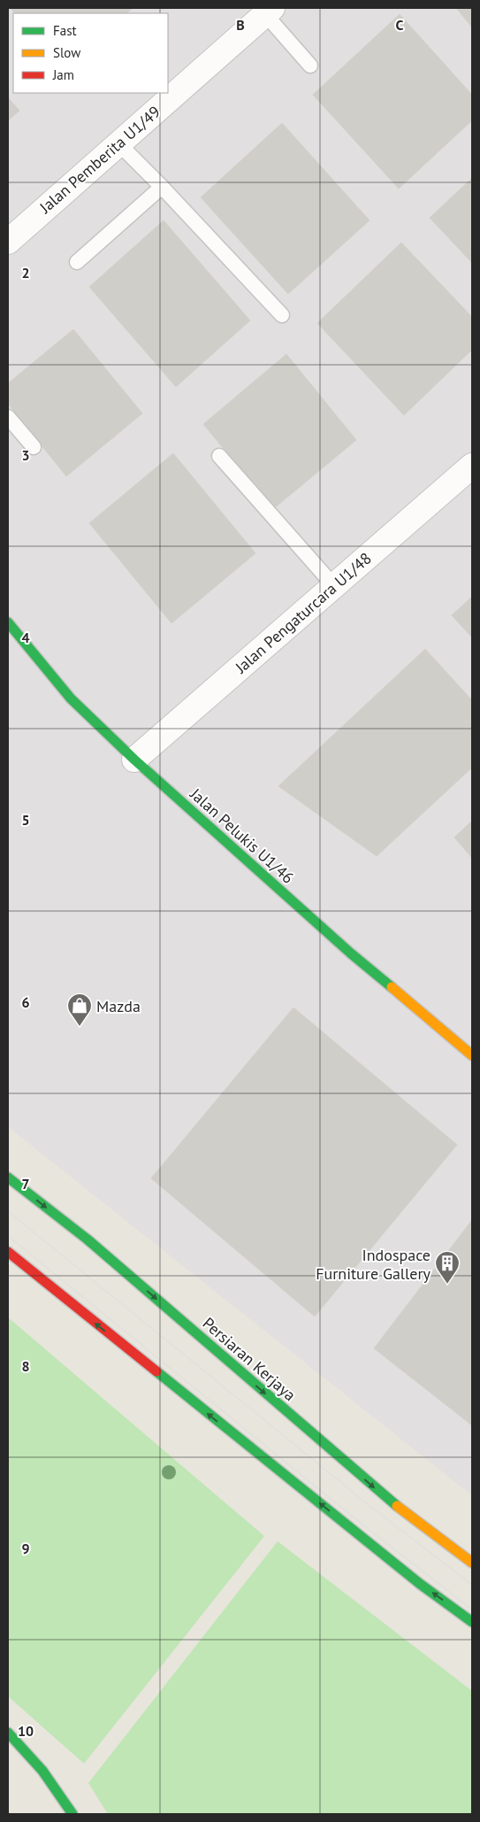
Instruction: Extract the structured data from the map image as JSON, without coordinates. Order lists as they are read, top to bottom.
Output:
{
  "streets": {
    "main road": ["Jalan Pelukis U1/46", "Persiaran Kerjaya"],
    "street": ["Jalan Pemberita U1/49", "Jalan Pengaturcara U1/48"]
  },
  "crossings": [
    ["Jalan Pengaturcara U1/48", "Jalan Pelukis U1/46"]
  ],
  "places": {
    "shop": ["Mazda"],
    "building": ["Indospace Furniture Gallery"]
  },
  "legend": ["Fast", "Slow", "Jam"],
  "grid": {
    "columns": ["B", "C"],
    "rows": [
      "2",
      "3",
      "4",
      "5",
      "6",
      "7",
      "8",
      "9",
      "10"
    ]
  }
}
